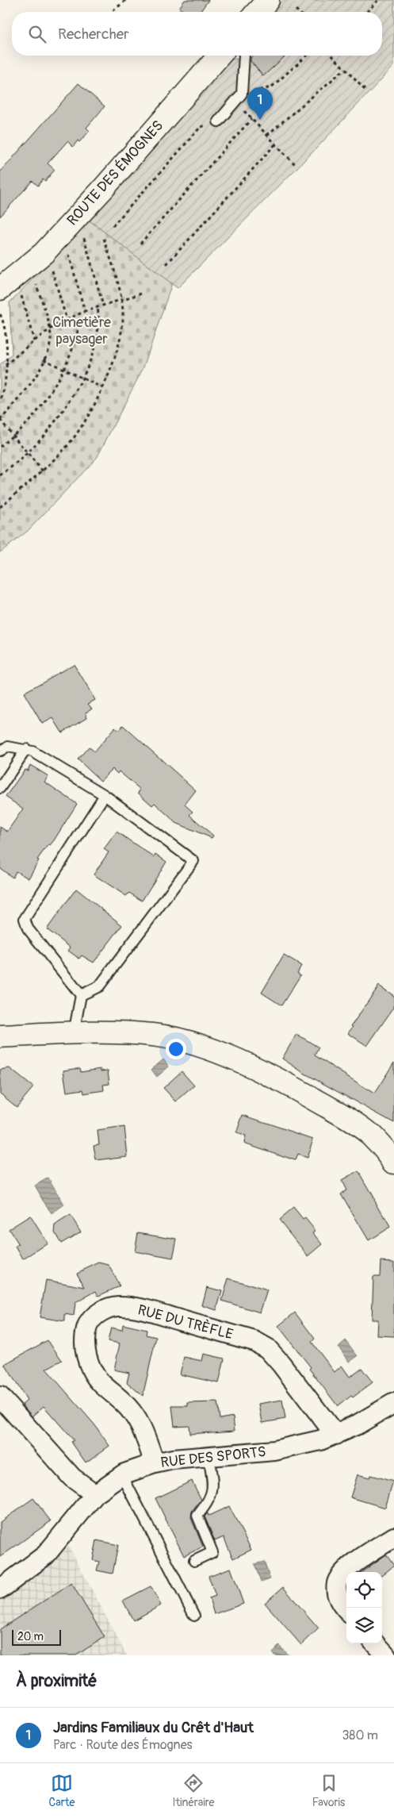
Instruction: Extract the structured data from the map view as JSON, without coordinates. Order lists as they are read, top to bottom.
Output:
{
  "streets": {
    "street": ["ROUTE DES ÉMOGNES", "RUE DU TRÈFLE", "RUE DES SPORTS"]
  },
  "crossings": [
    ["RUE DU TRÈFLE", "RUE DES SPORTS"]
  ],
  "parks": ["Cimetière paysager"],
  "scale_bar": "20 m",
  "page": {
    "search": "Rechercher",
    "pins": "1",
    "scale": "20 m",
    "heading": "À proximité",
    "list": [
      {
        "mark": "1",
        "name": "Jardins Familiaux du Crêt d'Haut",
        "note": "Parc · Route des Émognes",
        "value": "380 m"
      }
    ],
    "nav": ["Carte", "Itinéraire", "Favoris"]
  }
}
